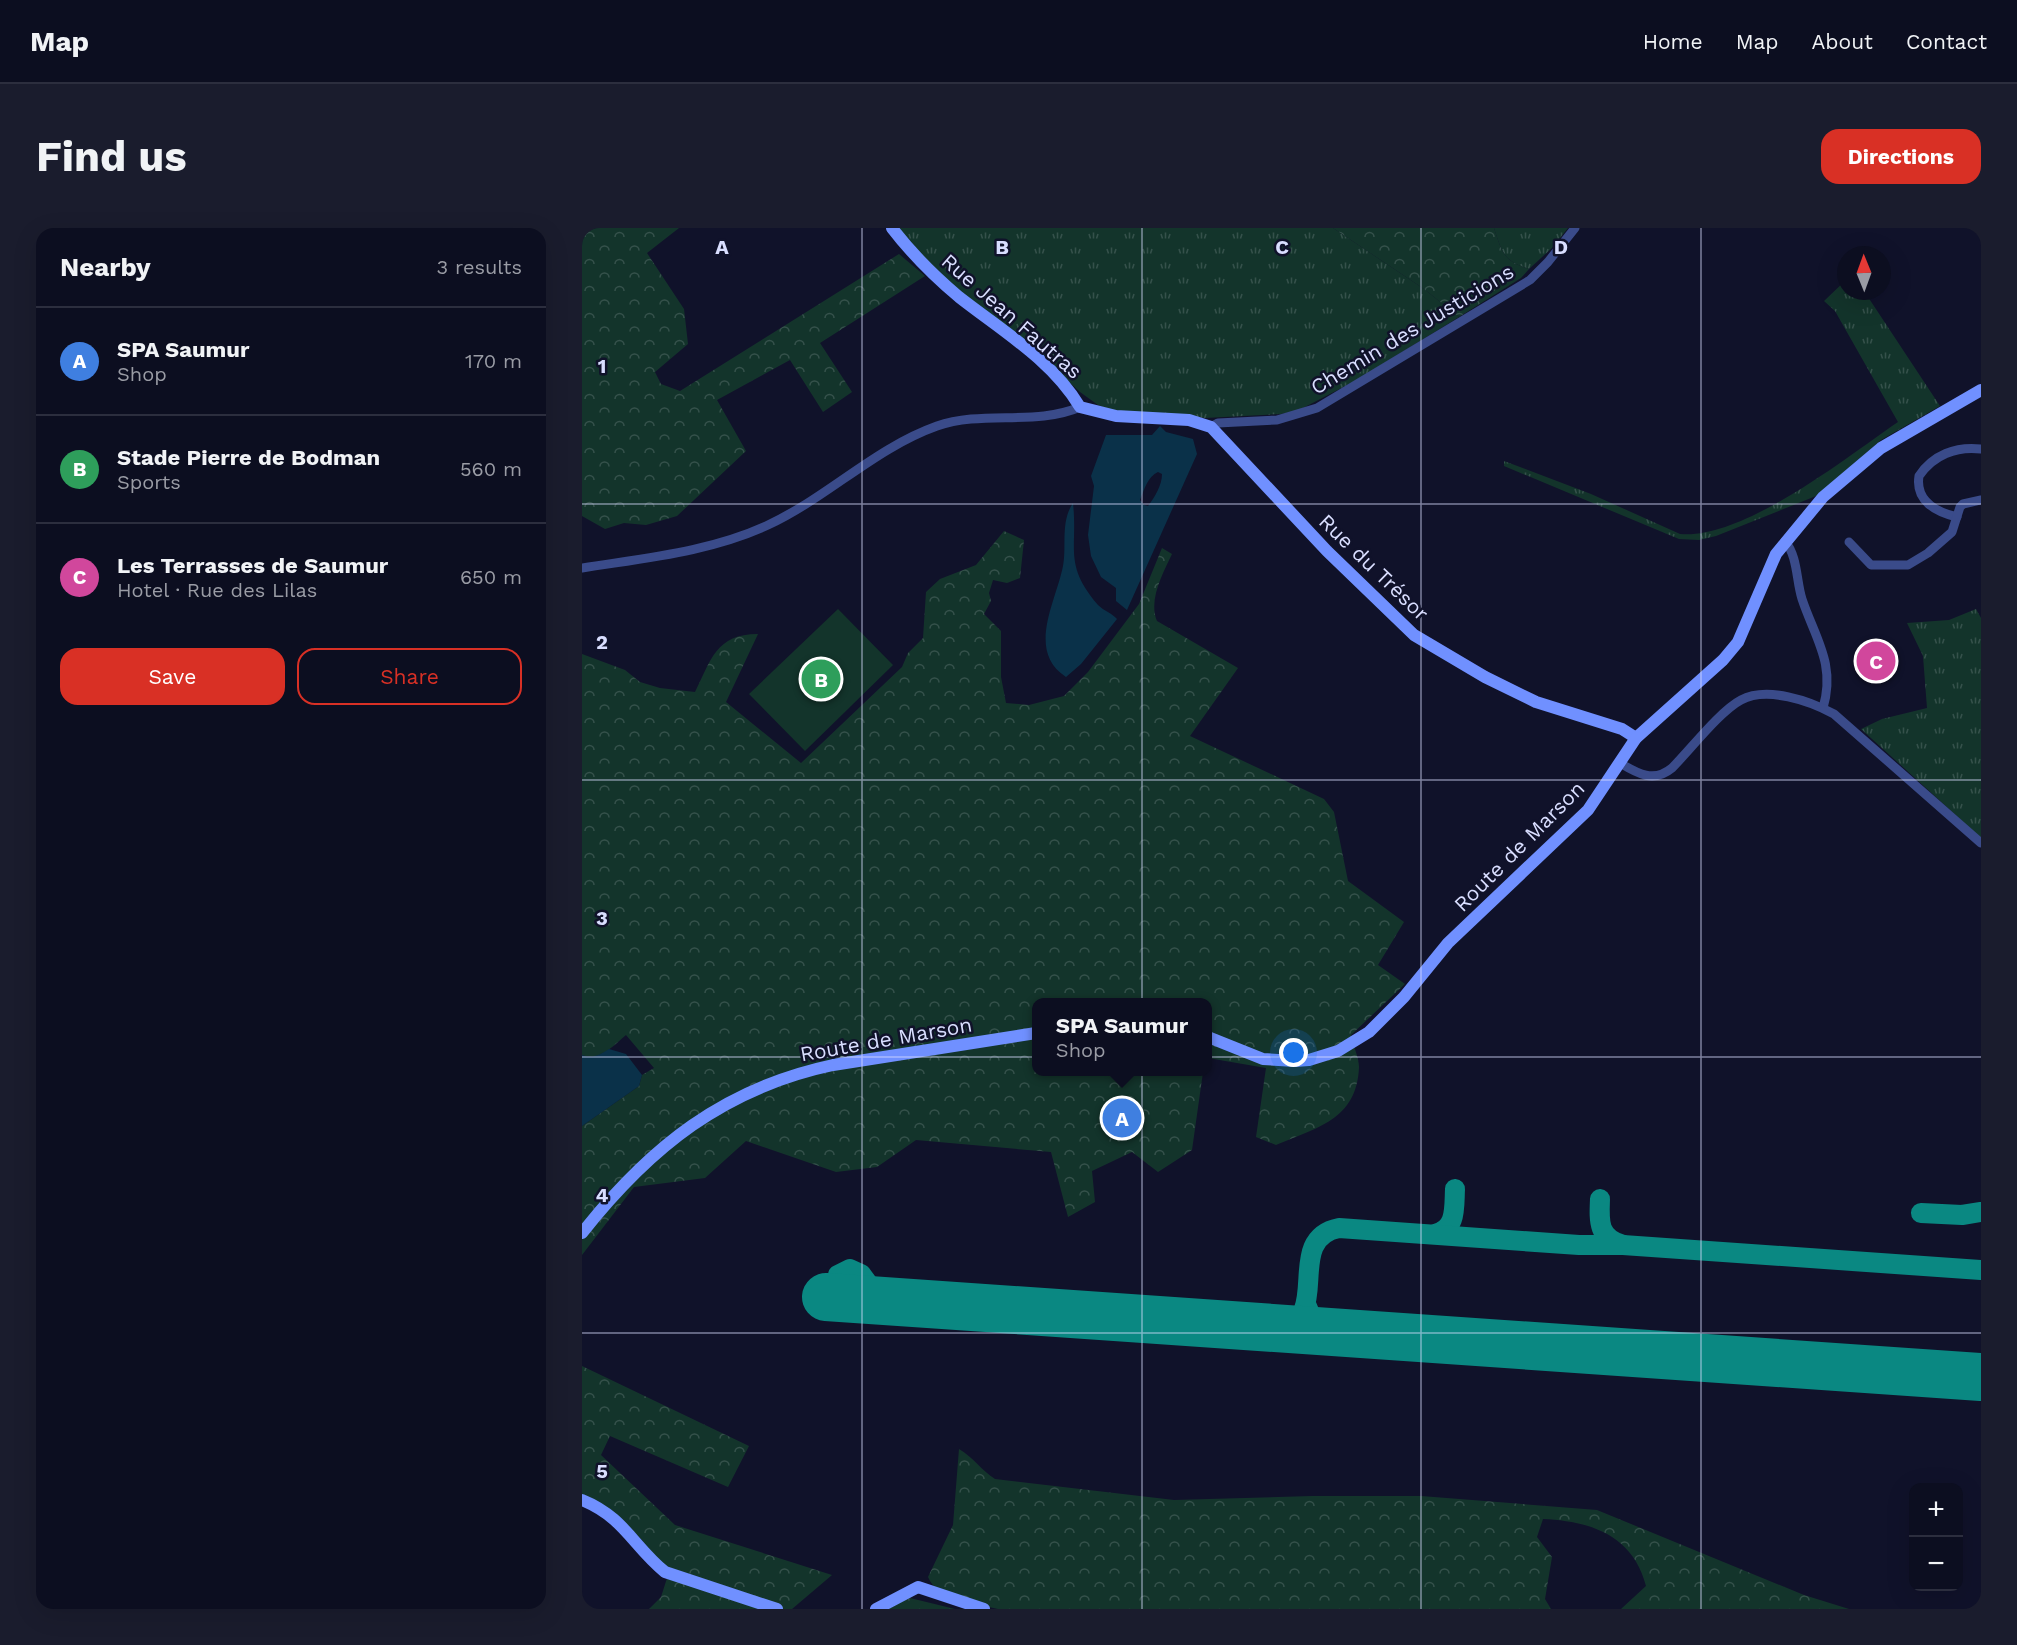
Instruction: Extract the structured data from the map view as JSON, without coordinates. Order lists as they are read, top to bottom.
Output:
{
  "streets": {
    "street": [
      "Rue Jean Fautras",
      "Chemin des Justicions",
      "Rue du Trésor",
      "Route de Marson"
    ]
  },
  "crossings": [
    ["Chemin des Justicions", "Rue du Trésor"],
    ["Rue du Trésor", "Route de Marson"]
  ],
  "north": "top",
  "page": {
    "header": "Map",
    "nav": [
      "Home",
      "Map",
      "About",
      "Contact"
    ],
    "buttons": [
      "Directions",
      ["Save", "Share"]
    ],
    "title": "Find us",
    "heading": ["Nearby", "3 results"],
    "list": [
      {
        "mark": "A",
        "name": "SPA Saumur",
        "note": "Shop",
        "value": "170 m"
      },
      {
        "mark": "B",
        "name": "Stade Pierre de Bodman",
        "note": "Sports",
        "value": "560 m"
      },
      {
        "mark": "C",
        "name": "Les Terrasses de Saumur",
        "note": "Hotel · Rue des Lilas",
        "value": "650 m"
      }
    ],
    "pins": ["C", "B", "A"],
    "popup": ["SPA Saumur", "Shop"],
    "map_buttons": ["+", "−"]
  },
  "grid": {
    "columns": [
      "A",
      "B",
      "C",
      "D"
    ],
    "rows": [
      "1",
      "2",
      "3",
      "4",
      "5"
    ]
  }
}
